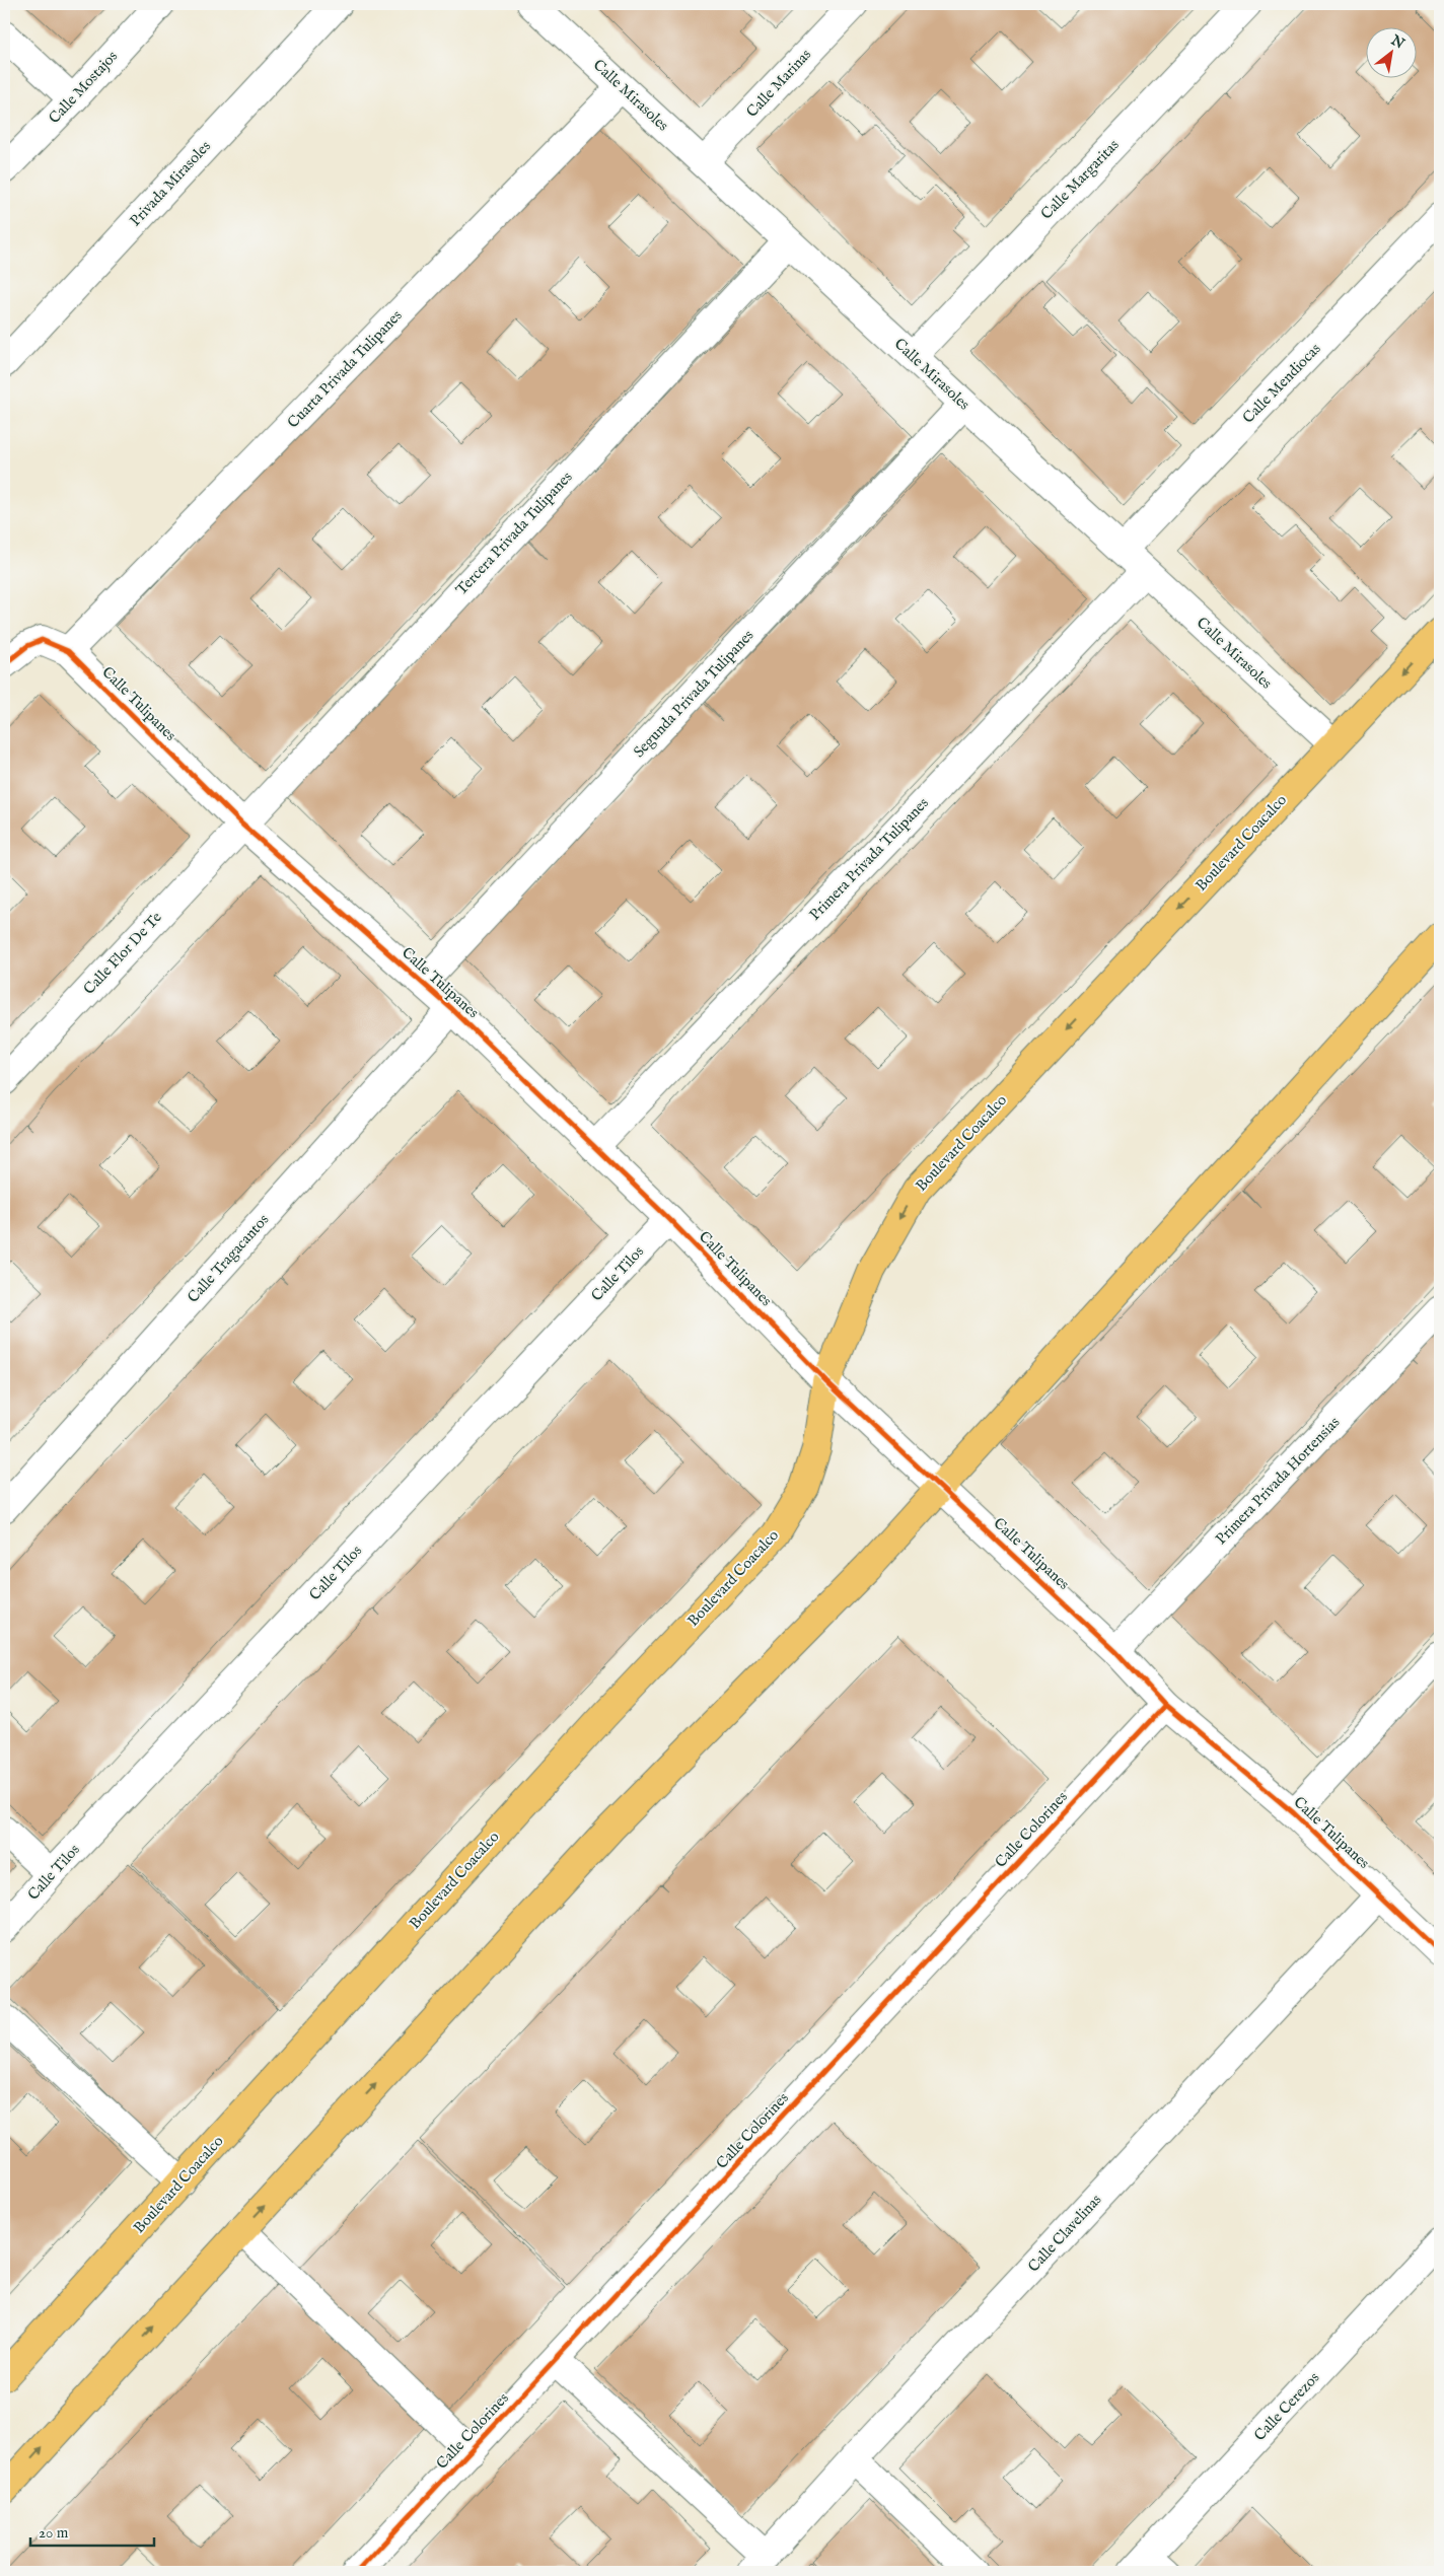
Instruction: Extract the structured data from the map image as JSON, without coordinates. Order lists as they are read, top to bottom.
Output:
{
  "streets": {
    "main road": ["Boulevard Coacalco"],
    "street": [
      "Calle Marinas",
      "Calle Mostajos",
      "Calle Mirasoles",
      "Calle Margaritas",
      "Privada Mirasoles",
      "Cuarta Privada Tulipanes",
      "Calle Mendiocas",
      "Tercera Privada Tulipanes",
      "Segunda Privada Tulipanes",
      "Calle Tulipanes",
      "Primera Privada Tulipanes",
      "Calle Flor De Te",
      "Calle Tragacantos",
      "Calle Tilos",
      "Primera Privada Hortensias",
      "Calle Colorines",
      "Calle Clavelinas",
      "Calle Cerezos"
    ]
  },
  "crossings": [
    ["Calle Marinas", "Calle Mirasoles"],
    ["Calle Mirasoles", "Calle Margaritas"],
    ["Calle Mirasoles", "Cuarta Privada Tulipanes"],
    ["Calle Mirasoles", "Calle Mendiocas"],
    ["Calle Mirasoles", "Tercera Privada Tulipanes"],
    ["Calle Mirasoles", "Segunda Privada Tulipanes"],
    ["Calle Mirasoles", "Boulevard Coacalco"],
    ["Calle Mirasoles", "Primera Privada Tulipanes"],
    ["Cuarta Privada Tulipanes", "Calle Tulipanes"],
    ["Tercera Privada Tulipanes", "Calle Tulipanes"],
    ["Tercera Privada Tulipanes", "Calle Flor De Te"],
    ["Segunda Privada Tulipanes", "Calle Tulipanes"],
    ["Calle Tulipanes", "Boulevard Coacalco"],
    ["Calle Tulipanes", "Primera Privada Tulipanes"],
    ["Calle Tulipanes", "Calle Flor De Te"],
    ["Calle Tulipanes", "Calle Tragacantos"],
    ["Calle Tulipanes", "Calle Tilos"],
    ["Calle Tulipanes", "Primera Privada Hortensias"],
    ["Calle Tulipanes", "Calle Colorines"],
    ["Calle Tulipanes", "Calle Clavelinas"]
  ],
  "scale_bar": "20 m",
  "north": "top right"
}
